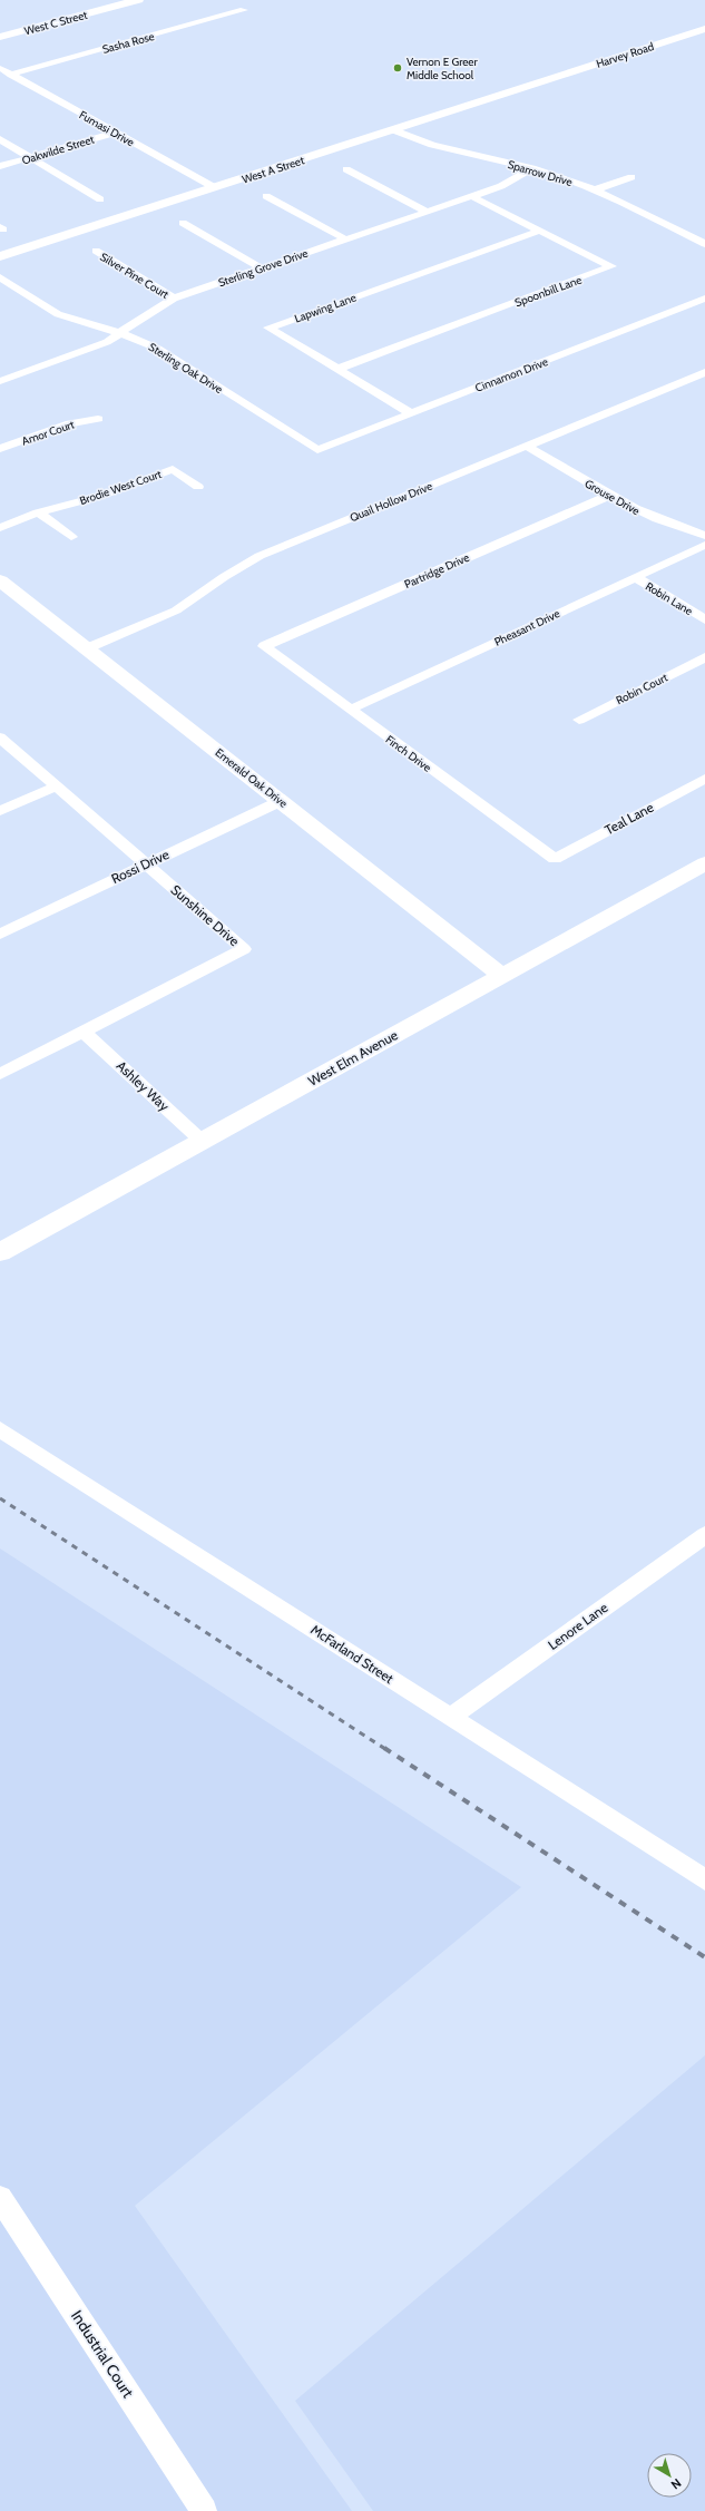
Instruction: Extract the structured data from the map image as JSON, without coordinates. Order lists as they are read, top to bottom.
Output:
{
  "streets": {
    "street": [
      "West C Street",
      "Sasha Rose",
      "Harvey Road",
      "Fumasi Drive",
      "Oakwilde Street",
      "West A Street",
      "Sparrow Drive",
      "Sterling Grove Drive",
      "Silver Pine Court",
      "Spoonbill Lane",
      "Lapwing Lane",
      "Sterling Oak Drive",
      "Cinnamon Drive",
      "Amor Court",
      "Brodie West Court",
      "Grouse Drive",
      "Quail Hollow Drive",
      "Partridge Drive",
      "Robin Lane",
      "Pheasant Drive",
      "Robin Court",
      "Finch Drive",
      "Emerald Oak Drive",
      "Teal Lane",
      "Rossi Drive",
      "Sunshine Drive",
      "West Elm Avenue",
      "Ashley Way",
      "Lenore Lane",
      "McFarland Street",
      "Industrial Court"
    ]
  },
  "crossings": [
    ["Sasha Rose", "Fumasi Drive"],
    ["Harvey Road", "West A Street"],
    ["Fumasi Drive", "Oakwilde Street"],
    ["Fumasi Drive", "West A Street"],
    ["West A Street", "Sparrow Drive"],
    ["Sparrow Drive", "Sterling Grove Drive"],
    ["Sterling Grove Drive", "Silver Pine Court"],
    ["Sterling Grove Drive", "Spoonbill Lane"],
    ["Sterling Grove Drive", "Sterling Oak Drive"],
    ["Spoonbill Lane", "Lapwing Lane"],
    ["Lapwing Lane", "Cinnamon Drive"],
    ["Sterling Oak Drive", "Cinnamon Drive"],
    ["Grouse Drive", "Quail Hollow Drive"],
    ["Grouse Drive", "Partridge Drive"],
    ["Quail Hollow Drive", "Emerald Oak Drive"],
    ["Partridge Drive", "Finch Drive"],
    ["Robin Lane", "Pheasant Drive"],
    ["Pheasant Drive", "Finch Drive"],
    ["Finch Drive", "Teal Lane"],
    ["Emerald Oak Drive", "Rossi Drive"],
    ["Emerald Oak Drive", "West Elm Avenue"],
    ["Rossi Drive", "Sunshine Drive"],
    ["Sunshine Drive", "Ashley Way"],
    ["West Elm Avenue", "Ashley Way"],
    ["Lenore Lane", "McFarland Street"]
  ],
  "places": ["Vernon E Greer Middle School"],
  "north": "bottom right"
}
